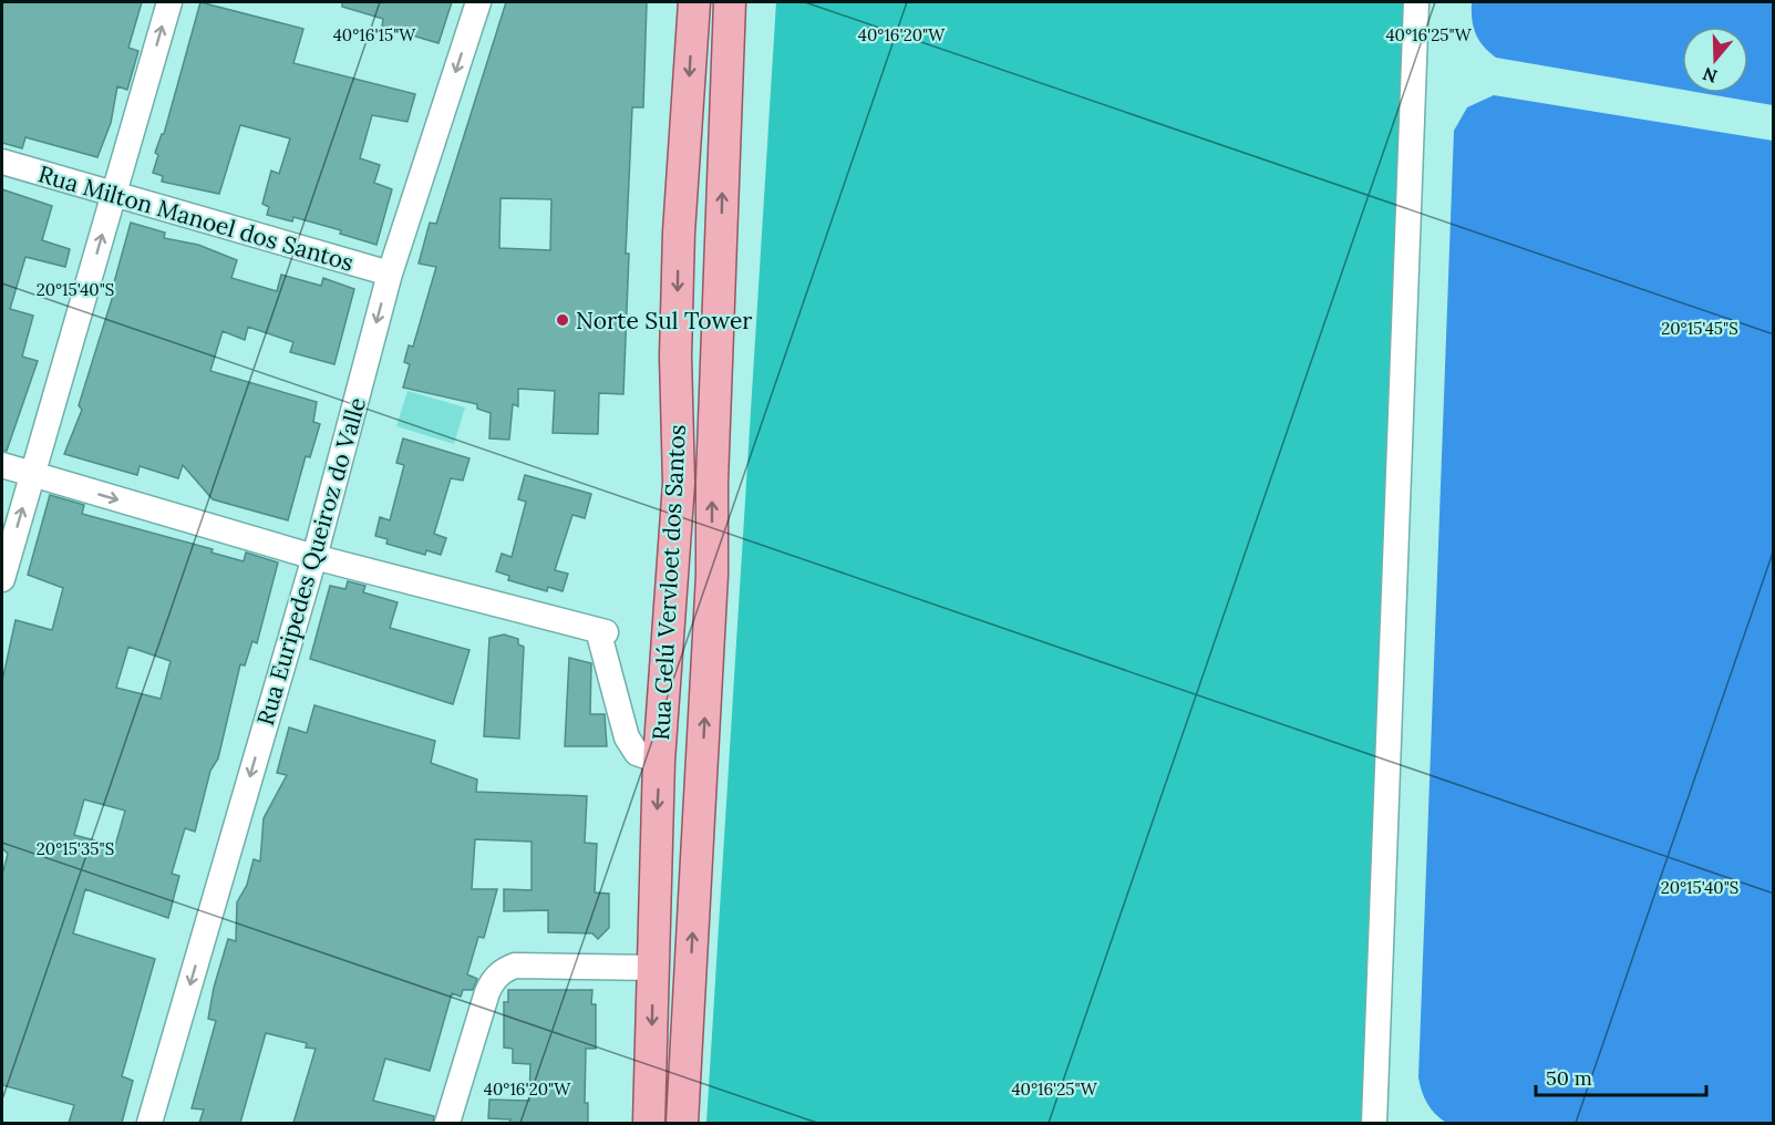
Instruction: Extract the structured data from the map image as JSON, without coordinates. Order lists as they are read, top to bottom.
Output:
{
  "streets": {
    "main road": ["Rua Gelú Vervloet dos Santos"],
    "street": ["Rua Milton Manoel dos Santos", "Rua Euripedes Queiroz do Valle"]
  },
  "crossings": [
    ["Rua Milton Manoel dos Santos", "Rua Euripedes Queiroz do Valle"]
  ],
  "one_way": ["Rua Euripedes Queiroz do Valle"],
  "places": ["Norte Sul Tower"],
  "scale_bar": "50 m",
  "north": "bottom",
  "coordinates": [
    "40°16'15\"W",
    "40°16'20\"W",
    "40°16'25\"W",
    "20°15'40\"S",
    "20°15'45\"S",
    "20°15'35\"S"
  ]
}
